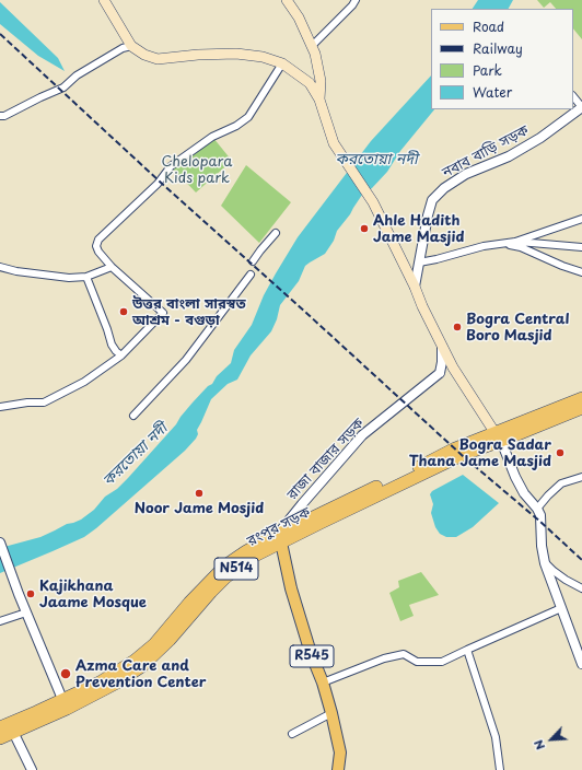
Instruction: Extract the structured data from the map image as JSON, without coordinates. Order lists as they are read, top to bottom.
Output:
{
  "streets": {
    "highway": ["রংপুর সড়ক", "N514"],
    "main road": ["R545"],
    "street": ["নবাব বাড়ি সড়ক", "রাজা বাজার সড়ক"]
  },
  "crossings": [
    ["রাজা বাজার সড়ক", "রংপুর সড়ক"],
    ["রাজা বাজার সড়ক", "R545"],
    ["রংপুর সড়ক", "R545"]
  ],
  "water": ["করতোয়া নদী"],
  "parks": ["Chelopara Kids park"],
  "places": [
    "Ahle Hadith Jame Masjid",
    "উত্তর বাংলা সারস্বত আশ্রম - বগুড়া",
    "Bogra Central Boro Masjid",
    "Bogra Sadar Thana Jame Masjid",
    "Noor Jame Mosjid",
    "Kajikhana Jaame Mosque",
    "Azma Care and Prevention Center"
  ],
  "legend": [
    "Road",
    "Railway",
    "Park",
    "Water"
  ],
  "north": "bottom left"
}
